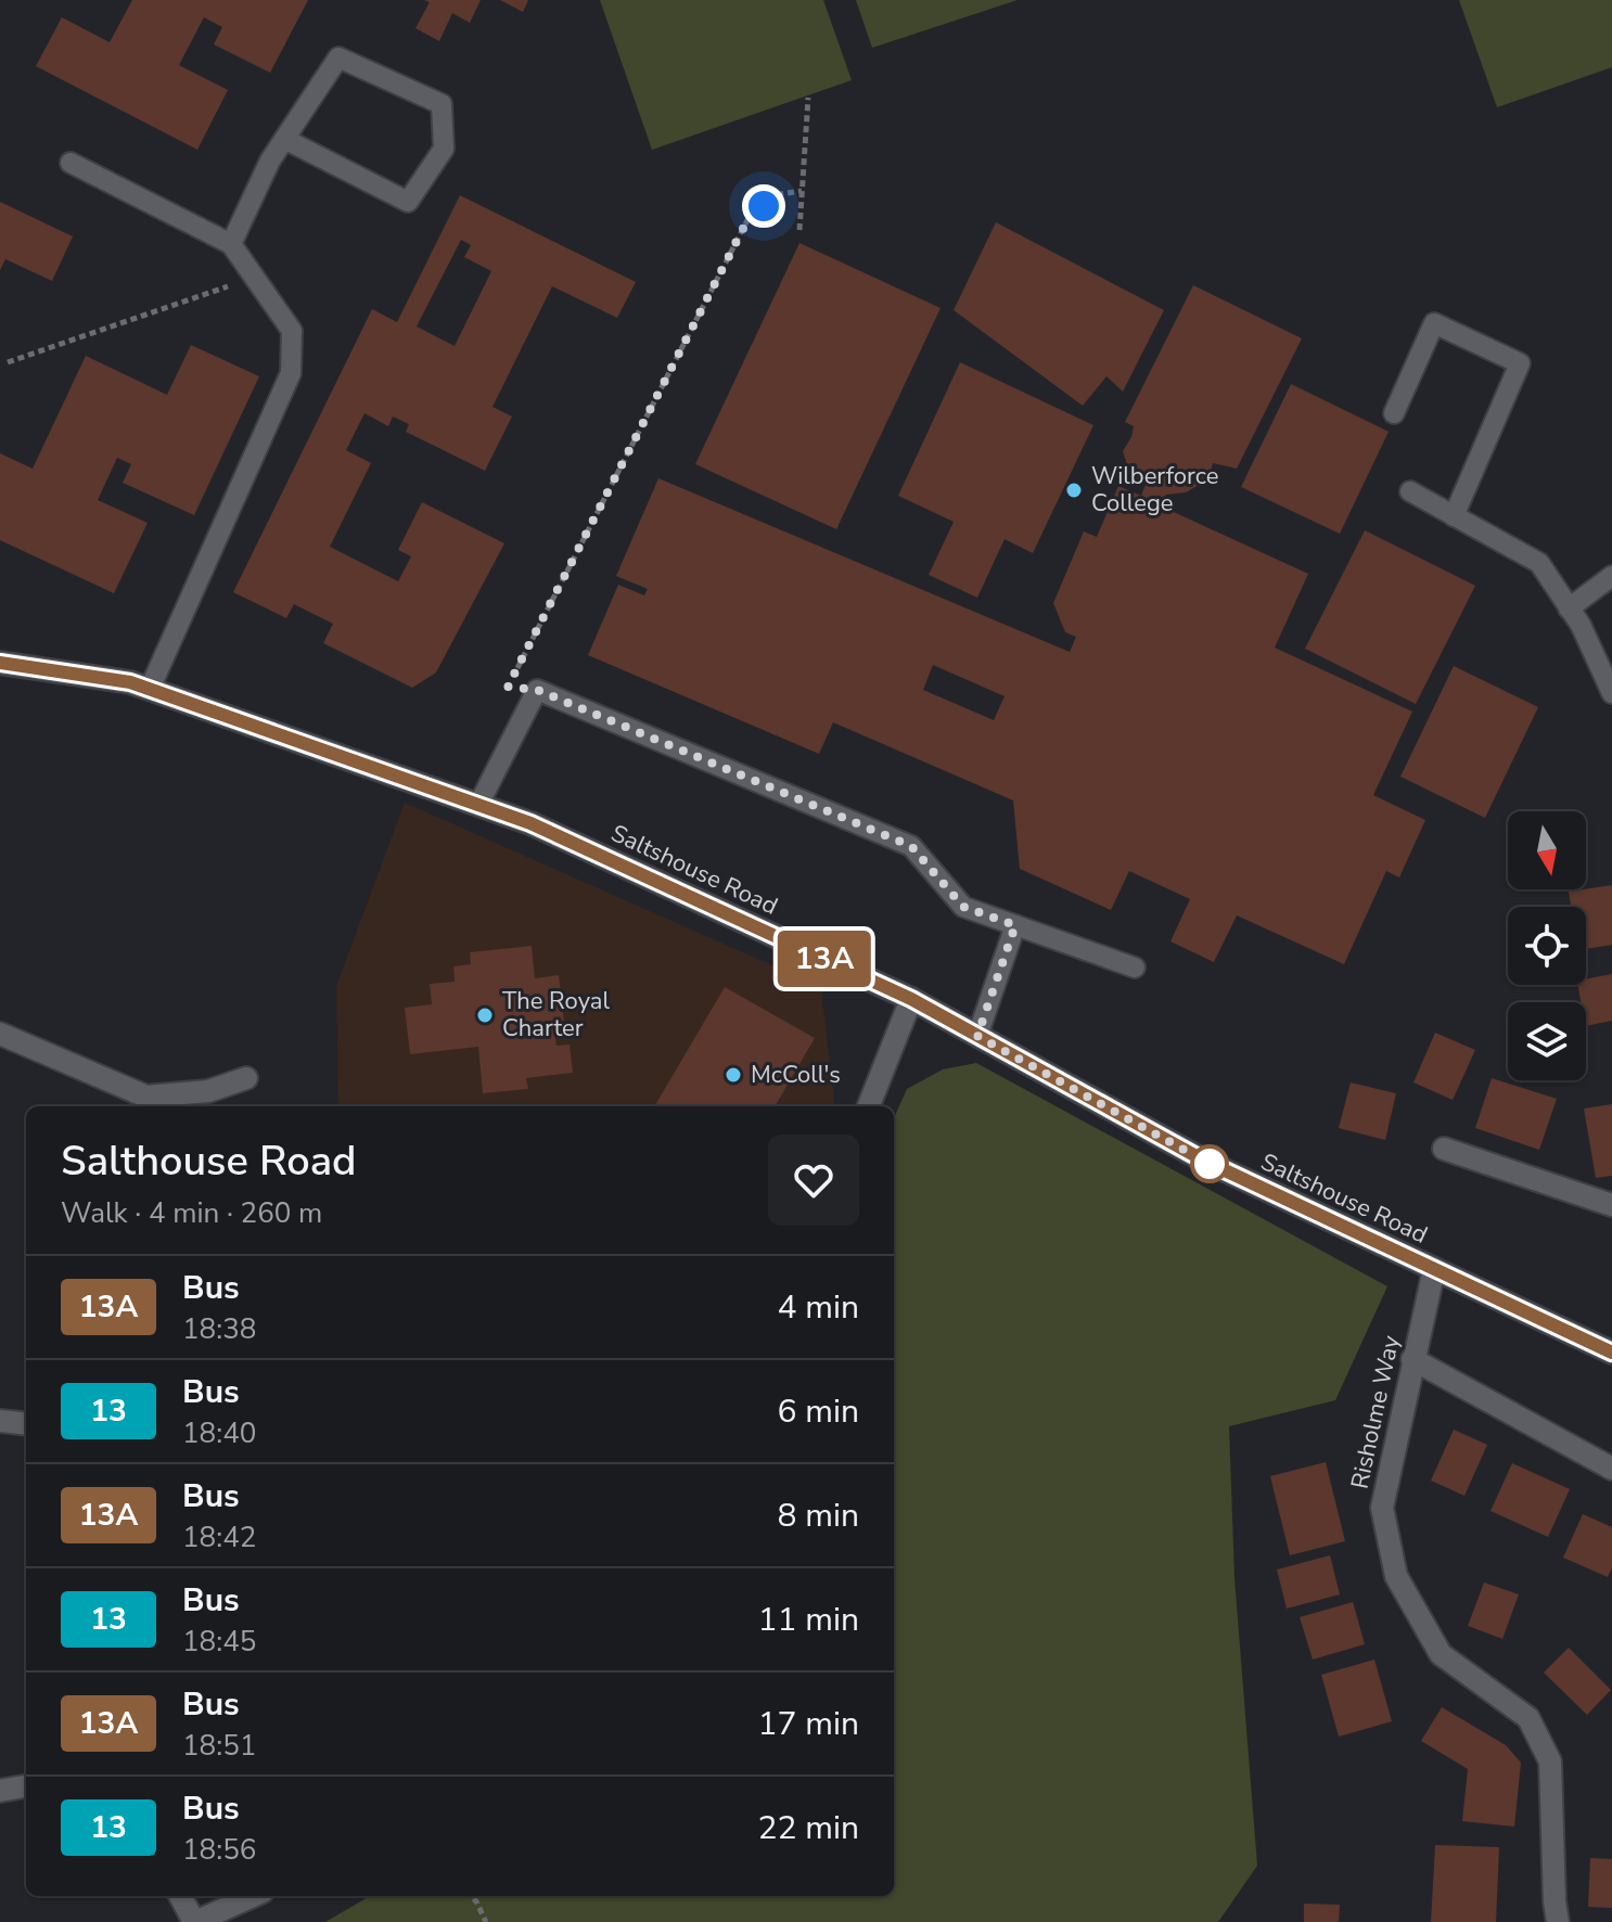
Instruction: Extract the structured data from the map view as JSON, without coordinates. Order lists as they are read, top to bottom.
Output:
{
  "streets": {
    "main road": ["Saltshouse Road", "Risholme Way"]
  },
  "crossings": [
    ["Saltshouse Road", "Risholme Way"]
  ],
  "places": ["Wilberforce College", "The Royal Charter", "McColl's"],
  "lines": ["bus line 13A"],
  "north": "bottom",
  "page": {
    "on_map": "13A",
    "heading": ["Salthouse Road", "Walk · 4 min · 260 m"],
    "list": [
      {
        "mark": "13A",
        "name": "Bus",
        "note": "18:38",
        "value": "4 min"
      },
      {
        "mark": "13",
        "name": "Bus",
        "note": "18:40",
        "value": "6 min"
      },
      {
        "mark": "13A",
        "name": "Bus",
        "note": "18:42",
        "value": "8 min"
      },
      {
        "mark": "13",
        "name": "Bus",
        "note": "18:45",
        "value": "11 min"
      },
      {
        "mark": "13A",
        "name": "Bus",
        "note": "18:51",
        "value": "17 min"
      },
      {
        "mark": "13",
        "name": "Bus",
        "note": "18:56",
        "value": "22 min"
      }
    ]
  }
}
